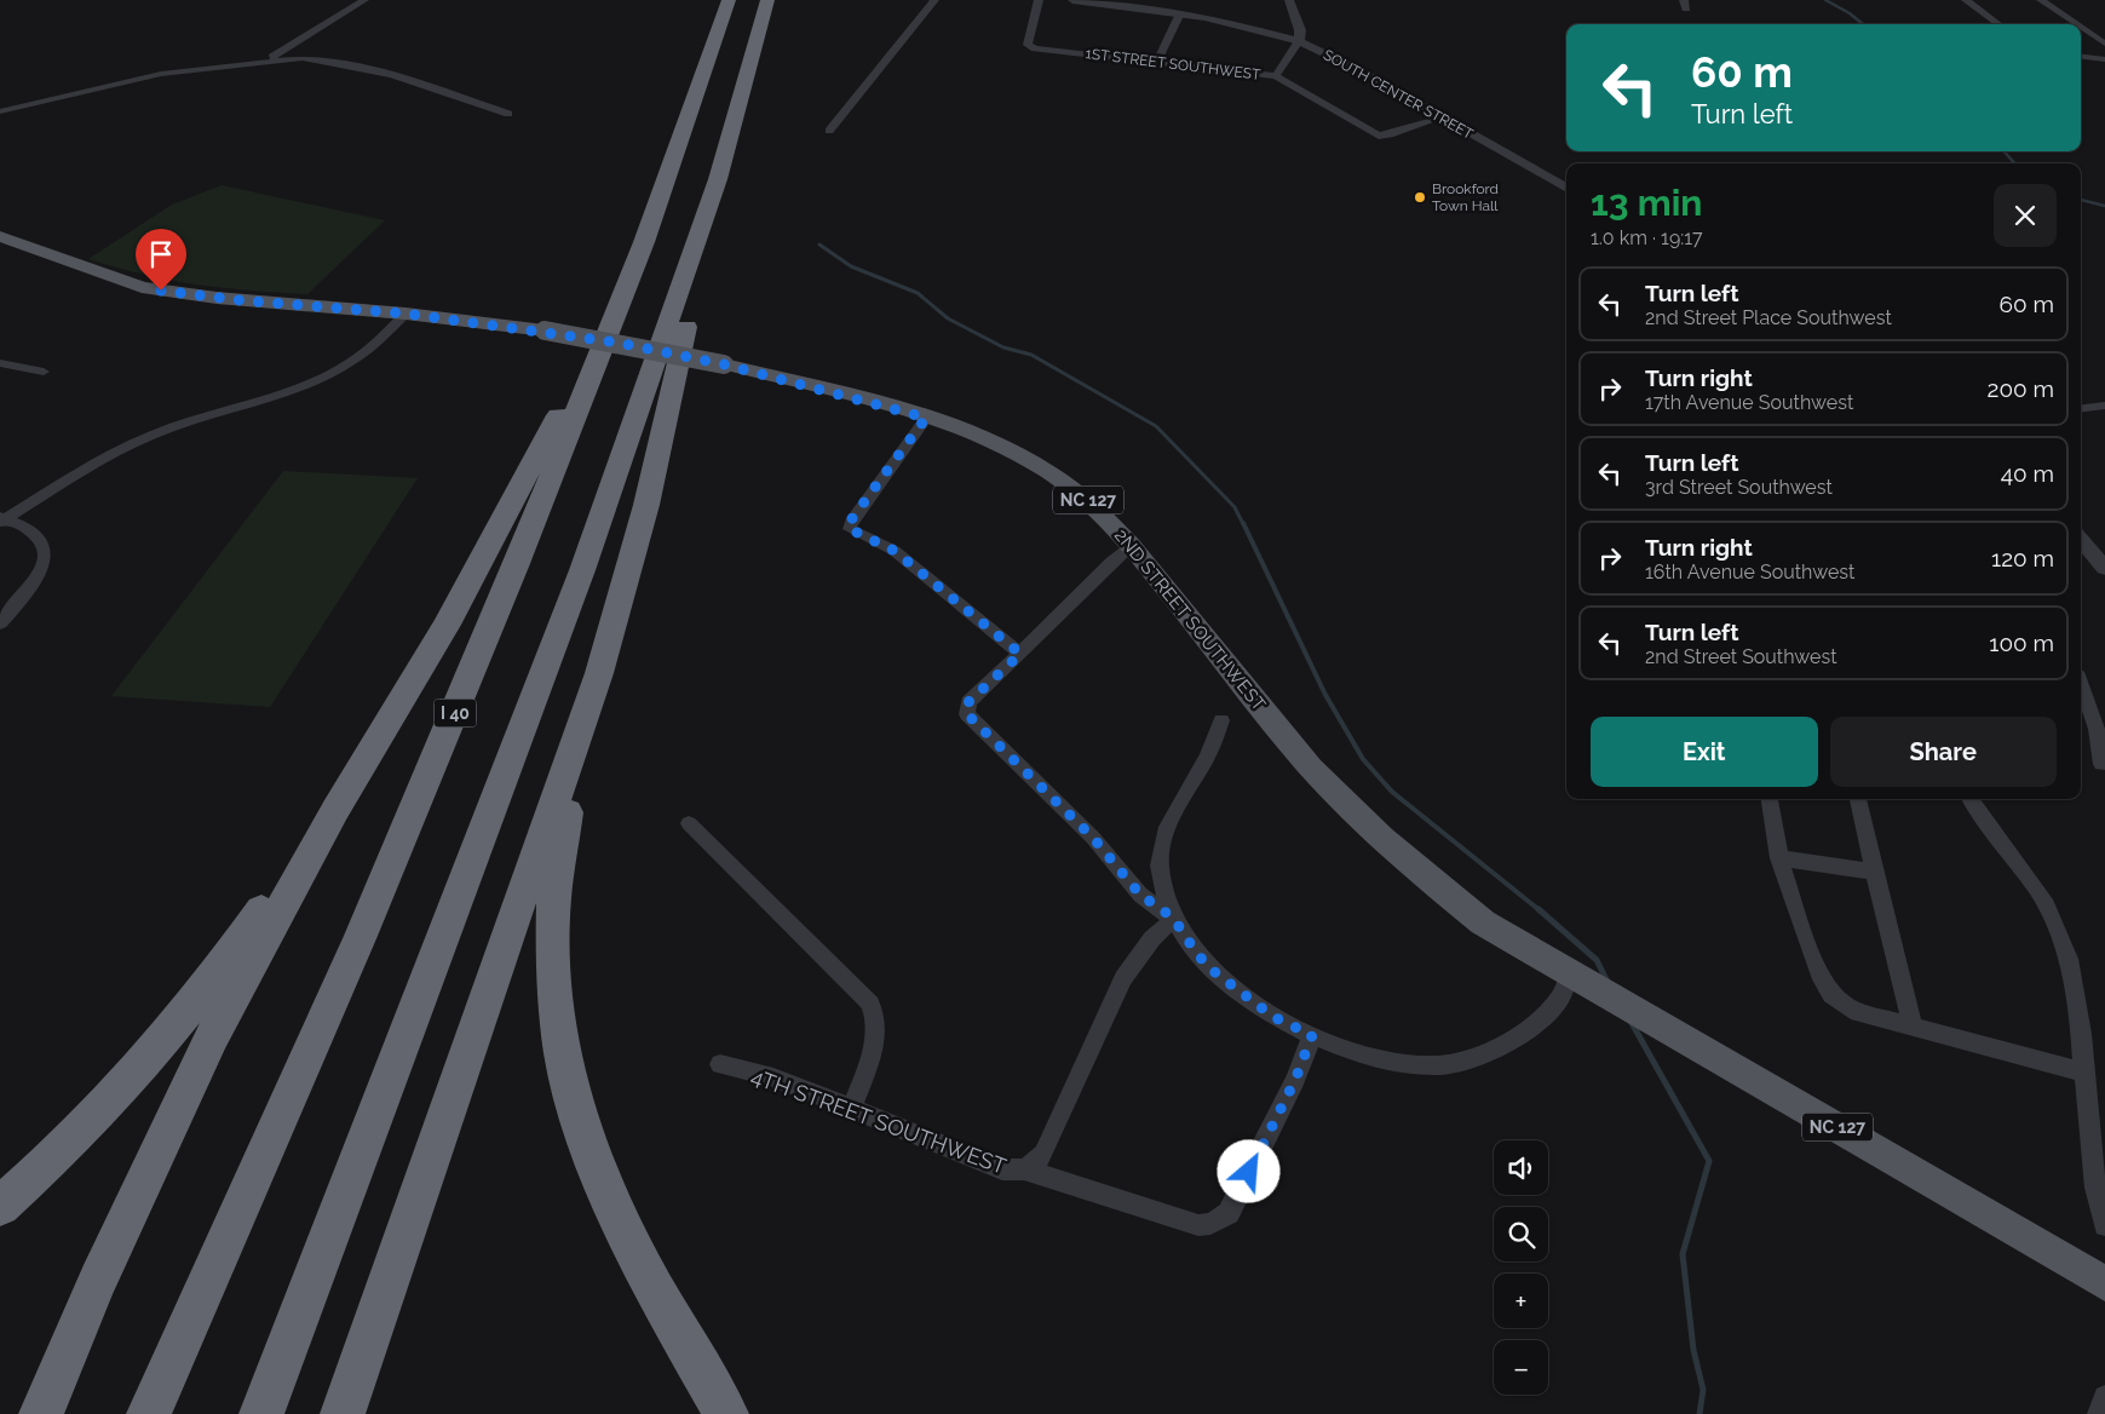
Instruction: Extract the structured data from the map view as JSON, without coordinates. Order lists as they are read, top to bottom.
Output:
{
  "streets": {
    "highway": ["I 40"],
    "main road": ["NC 127", "2ND STREET SOUTHWEST"],
    "street": ["1ST STREET SOUTHWEST", "SOUTH CENTER STREET", "4TH STREET SOUTHWEST"]
  },
  "crossings": [
    ["NC 127", "2ND STREET SOUTHWEST"]
  ],
  "places": ["Brookford Town Hall"],
  "page": {
    "turn": ["60 m", "Turn left"],
    "heading": ["13 min", "1.0 km · 19:17"],
    "list": [
      {
        "name": "Turn left",
        "note": "2nd Street Place Southwest",
        "value": "60 m"
      },
      {
        "name": "Turn right",
        "note": "17th Avenue Southwest",
        "value": "200 m"
      },
      {
        "name": "Turn left",
        "note": "3rd Street Southwest",
        "value": "40 m"
      },
      {
        "name": "Turn right",
        "note": "16th Avenue Southwest",
        "value": "120 m"
      },
      {
        "name": "Turn left",
        "note": "2nd Street Southwest",
        "value": "100 m"
      }
    ],
    "buttons": ["Exit", "Share"],
    "map_buttons": ["+", "−"]
  }
}
